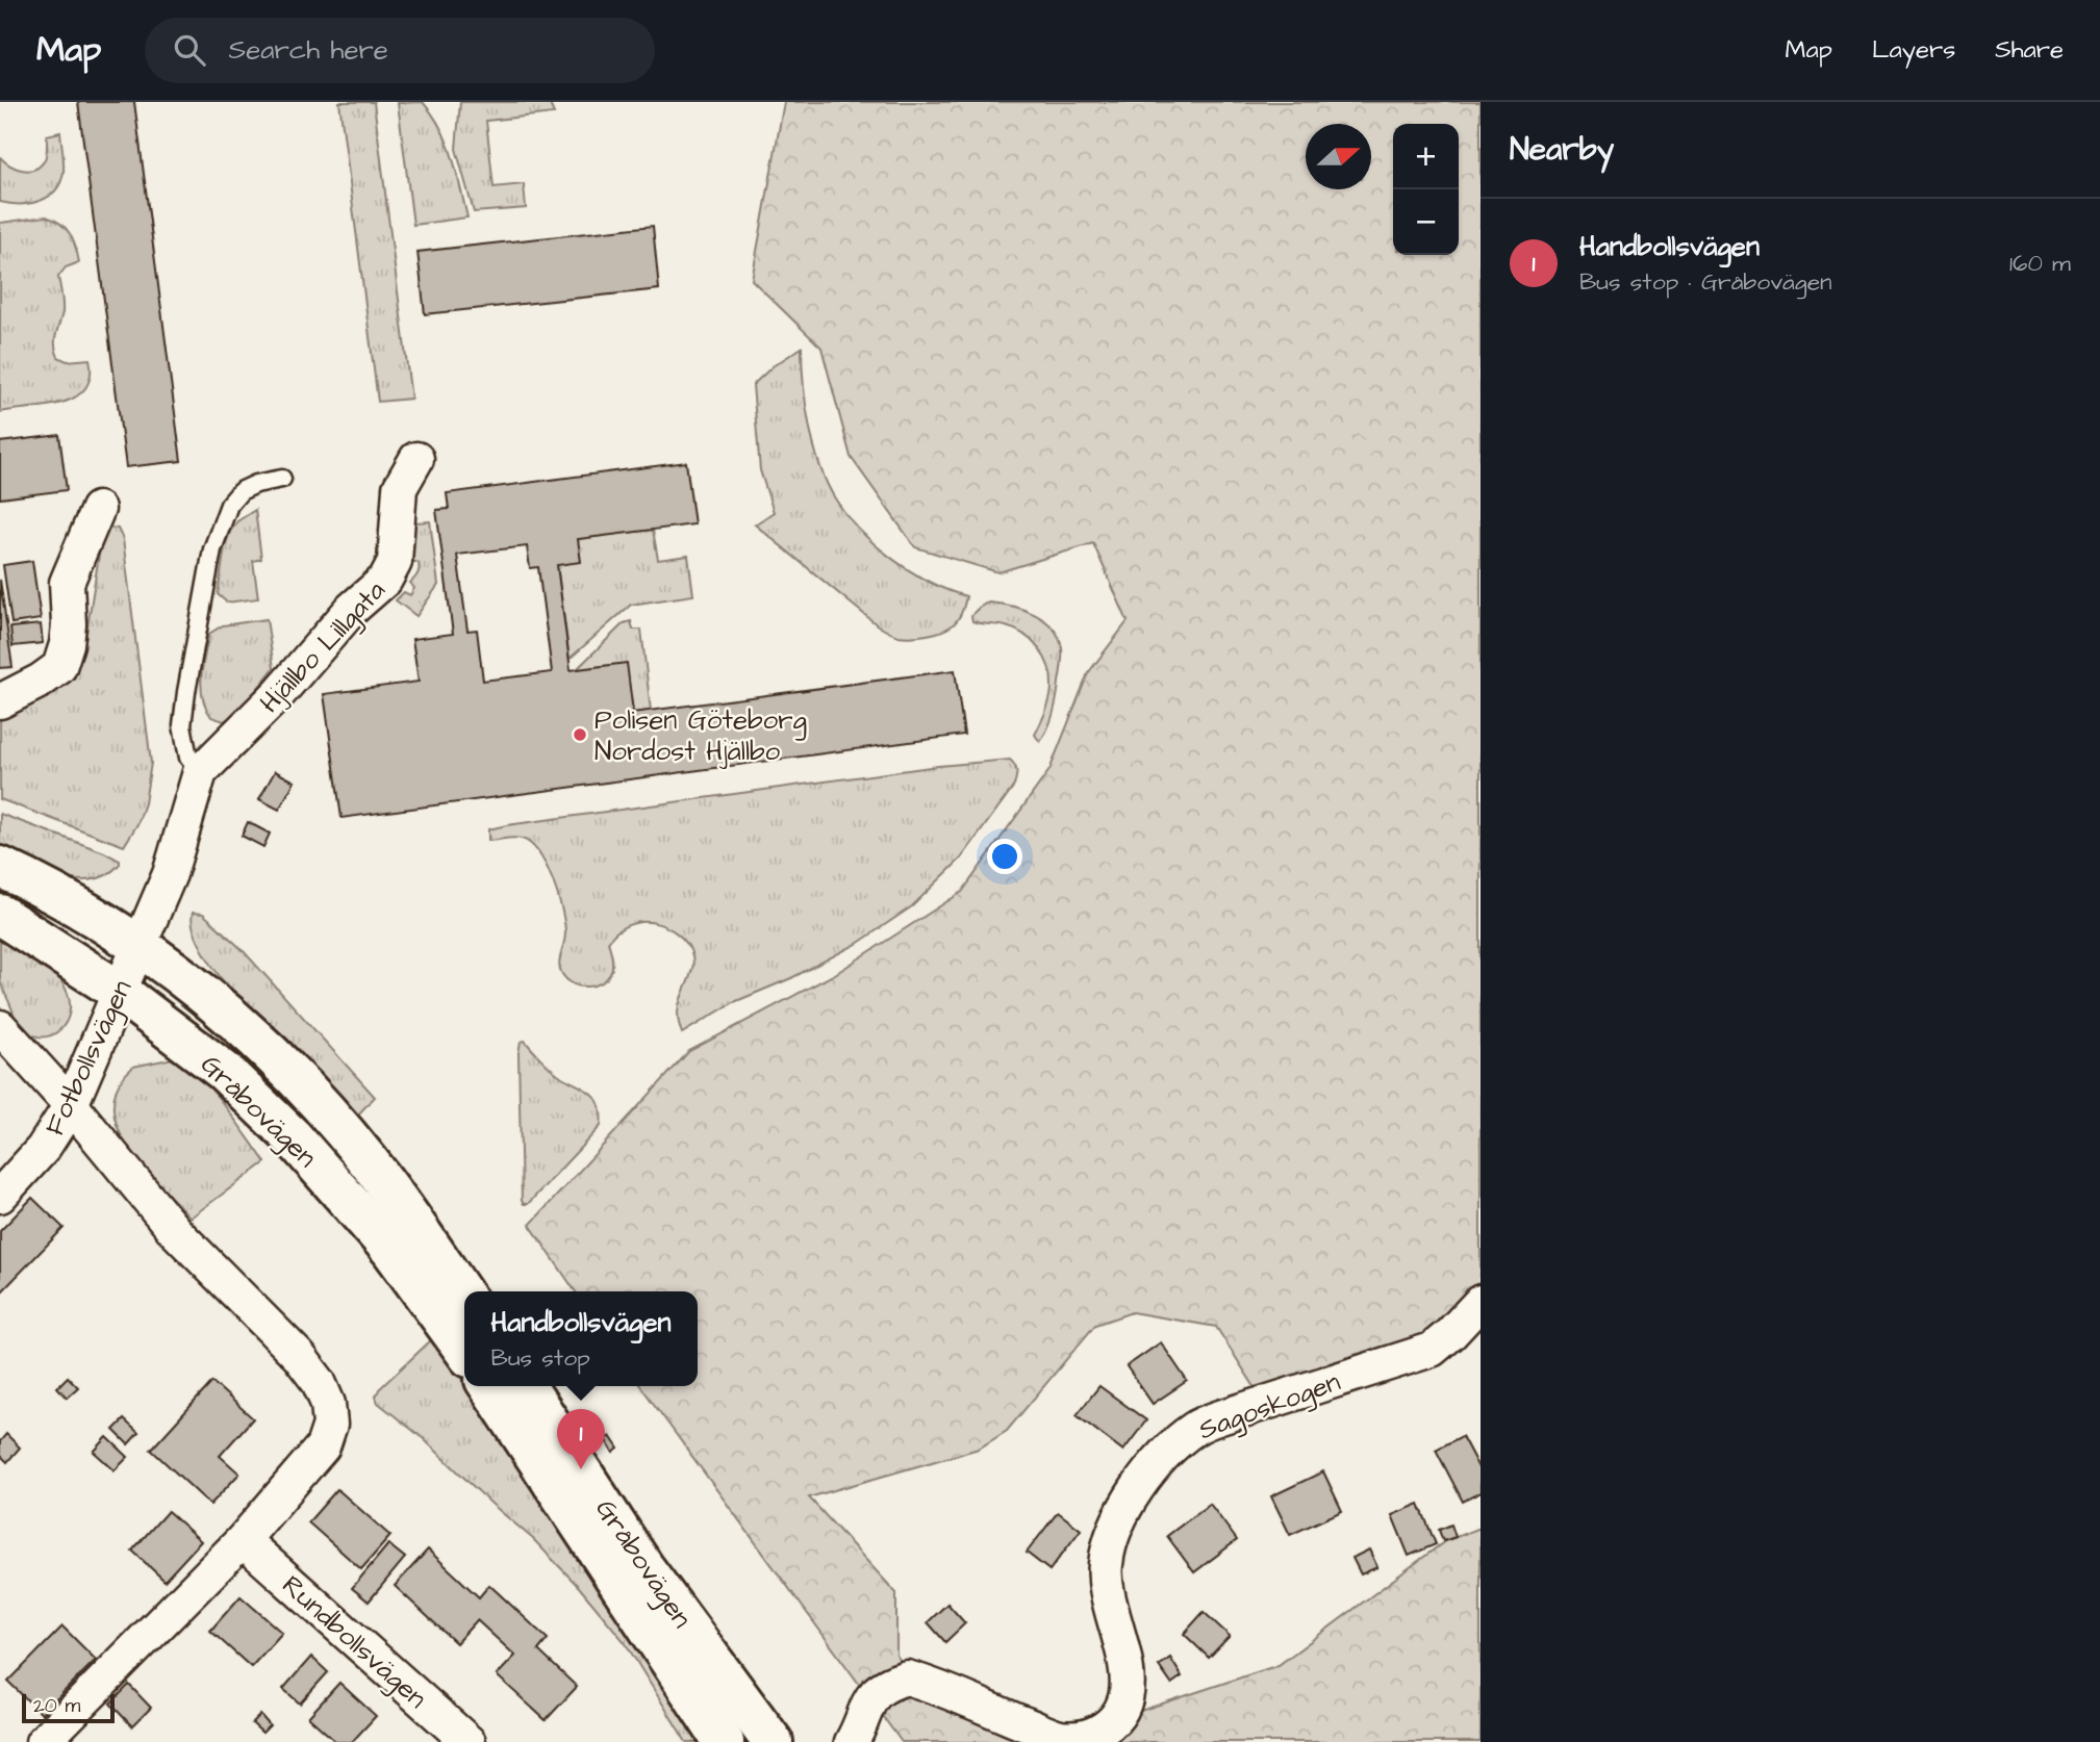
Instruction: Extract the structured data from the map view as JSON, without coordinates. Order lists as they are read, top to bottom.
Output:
{
  "streets": {
    "main road": ["Gråbovägen"],
    "street": [
      "Hjällbo Lillgata",
      "Fotbollsvägen",
      "Sagoskogen",
      "Rundbollsvägen"
    ]
  },
  "crossings": [
    ["Hjällbo Lillgata", "Fotbollsvägen"],
    ["Hjällbo Lillgata", "Gråbovägen"],
    ["Fotbollsvägen", "Gråbovägen"]
  ],
  "places": ["Polisen Göteborg Nordost Hjällbo"],
  "scale_bar": "20 m",
  "north": "right",
  "page": {
    "header": "Map",
    "search": "Search here",
    "nav": ["Map", "Layers", "Share"],
    "heading": "Nearby",
    "map_buttons": ["+", "−"],
    "list": [
      {
        "mark": "1",
        "name": "Handbollsvägen",
        "note": "Bus stop · Gråbovägen",
        "value": "160 m"
      }
    ],
    "popup": ["Handbollsvägen", "Bus stop"],
    "pins": "1",
    "scale": "20 m"
  }
}
